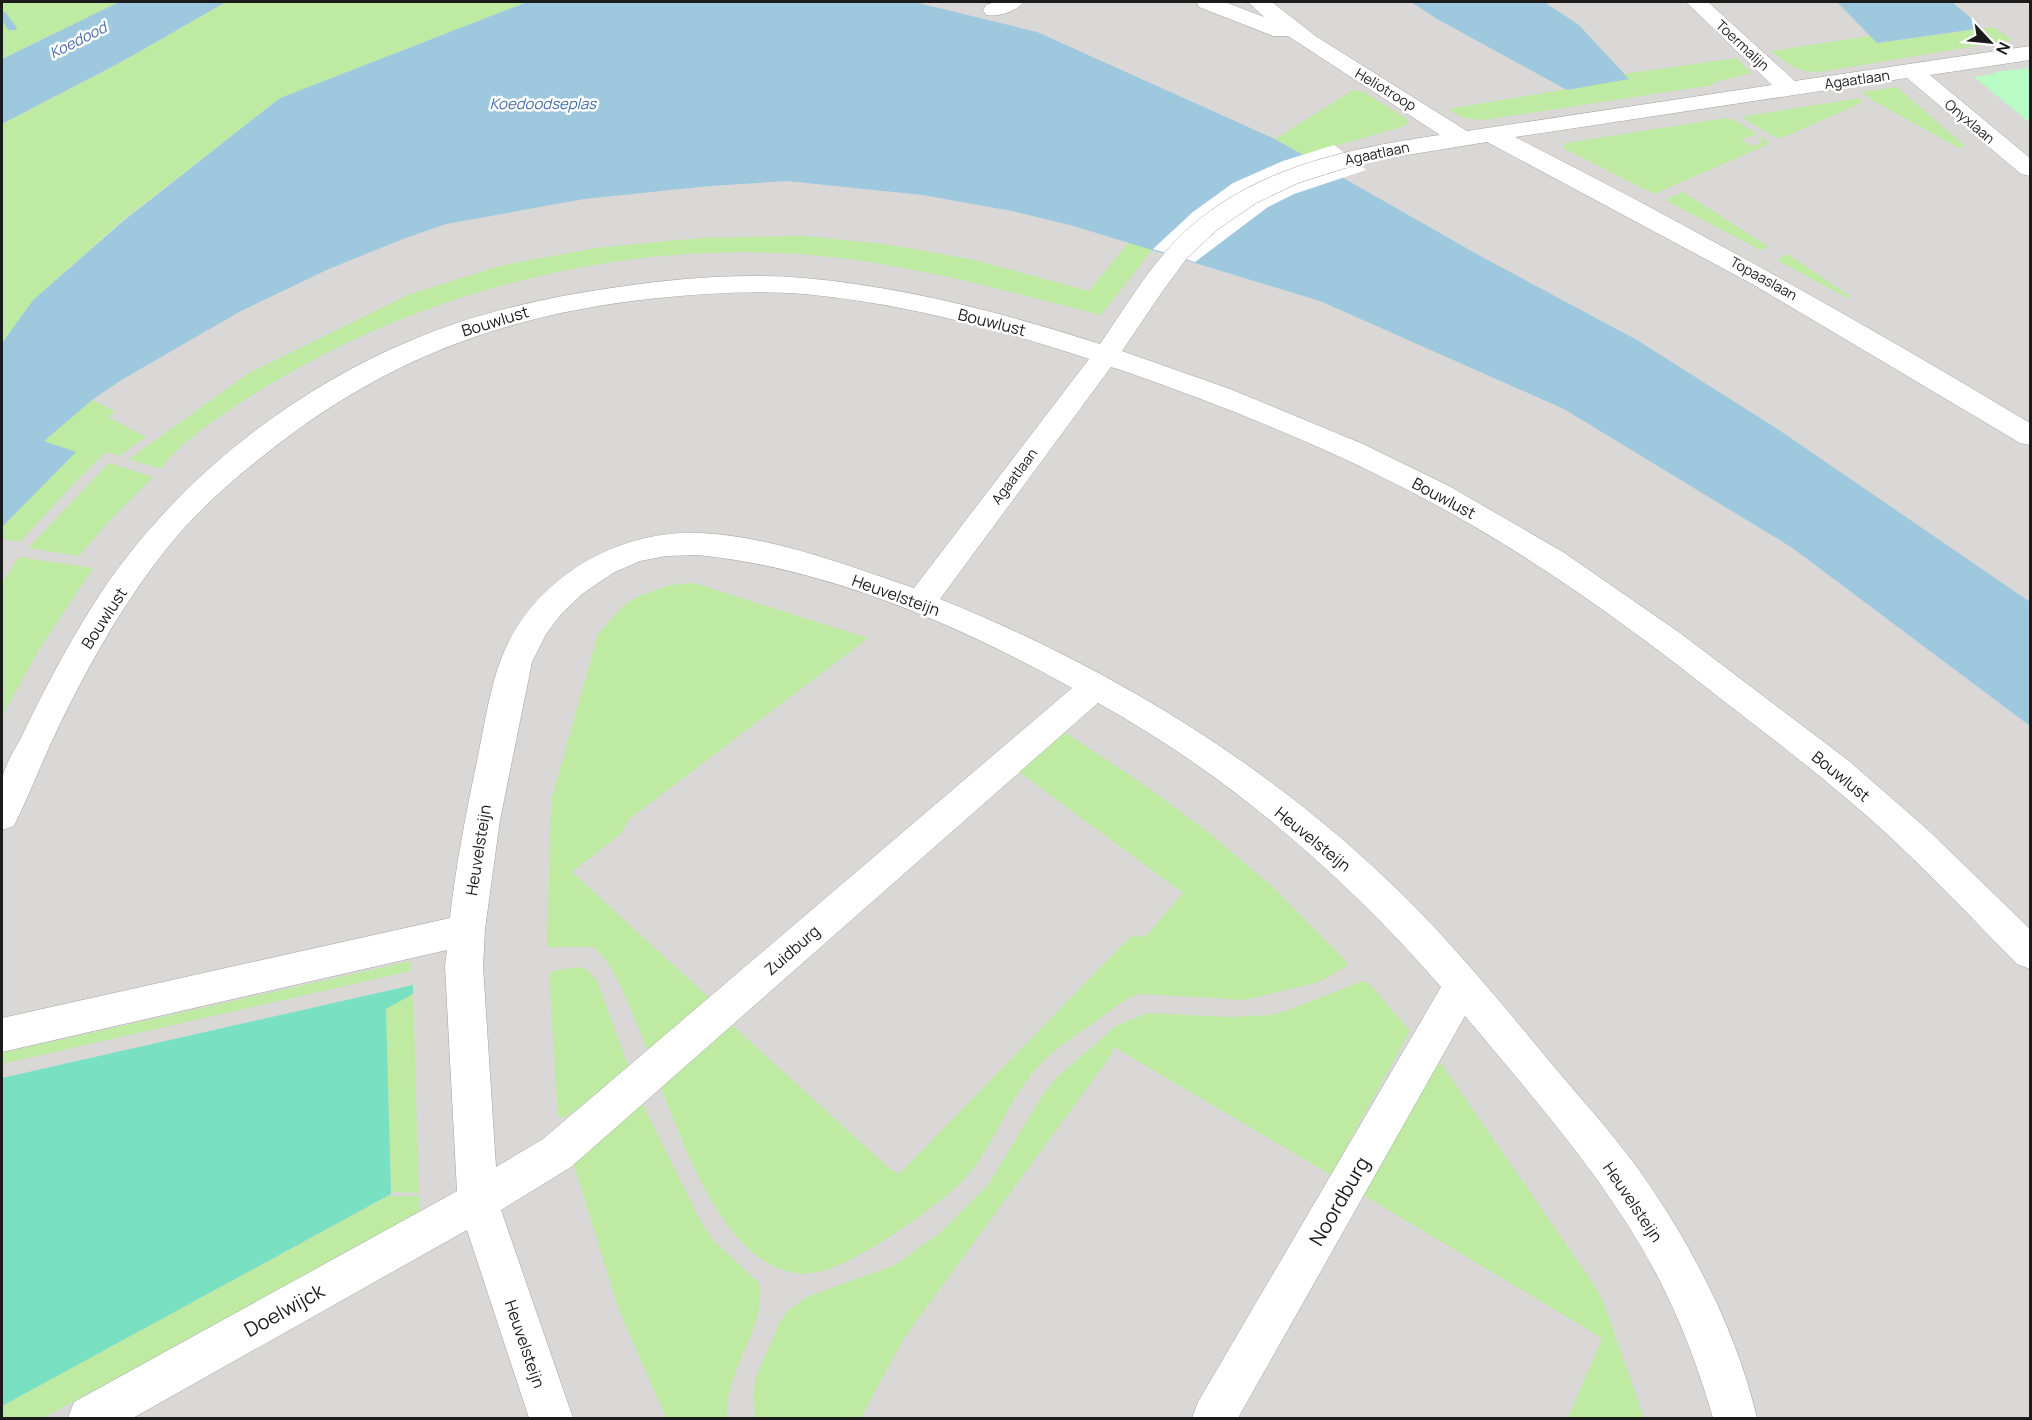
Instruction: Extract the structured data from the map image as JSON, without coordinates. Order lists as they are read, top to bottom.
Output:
{
  "streets": {
    "street": [
      "Toermalijn",
      "Agaatlaan",
      "Heliotroop",
      "Onyxlaan",
      "Topaaslaan",
      "Bouwlust",
      "Heuvelsteijn",
      "Zuidburg",
      "Noordburg",
      "Doelwijck"
    ]
  },
  "crossings": [
    ["Toermalijn", "Agaatlaan"],
    ["Agaatlaan", "Heliotroop"],
    ["Agaatlaan", "Onyxlaan"],
    ["Agaatlaan", "Topaaslaan"],
    ["Agaatlaan", "Bouwlust"],
    ["Agaatlaan", "Heuvelsteijn"],
    ["Heuvelsteijn", "Zuidburg"],
    ["Heuvelsteijn", "Noordburg"],
    ["Heuvelsteijn", "Doelwijck"],
    ["Zuidburg", "Doelwijck"]
  ],
  "water": ["Koedood", "Koedoodseplas"],
  "north": "bottom right"
}
